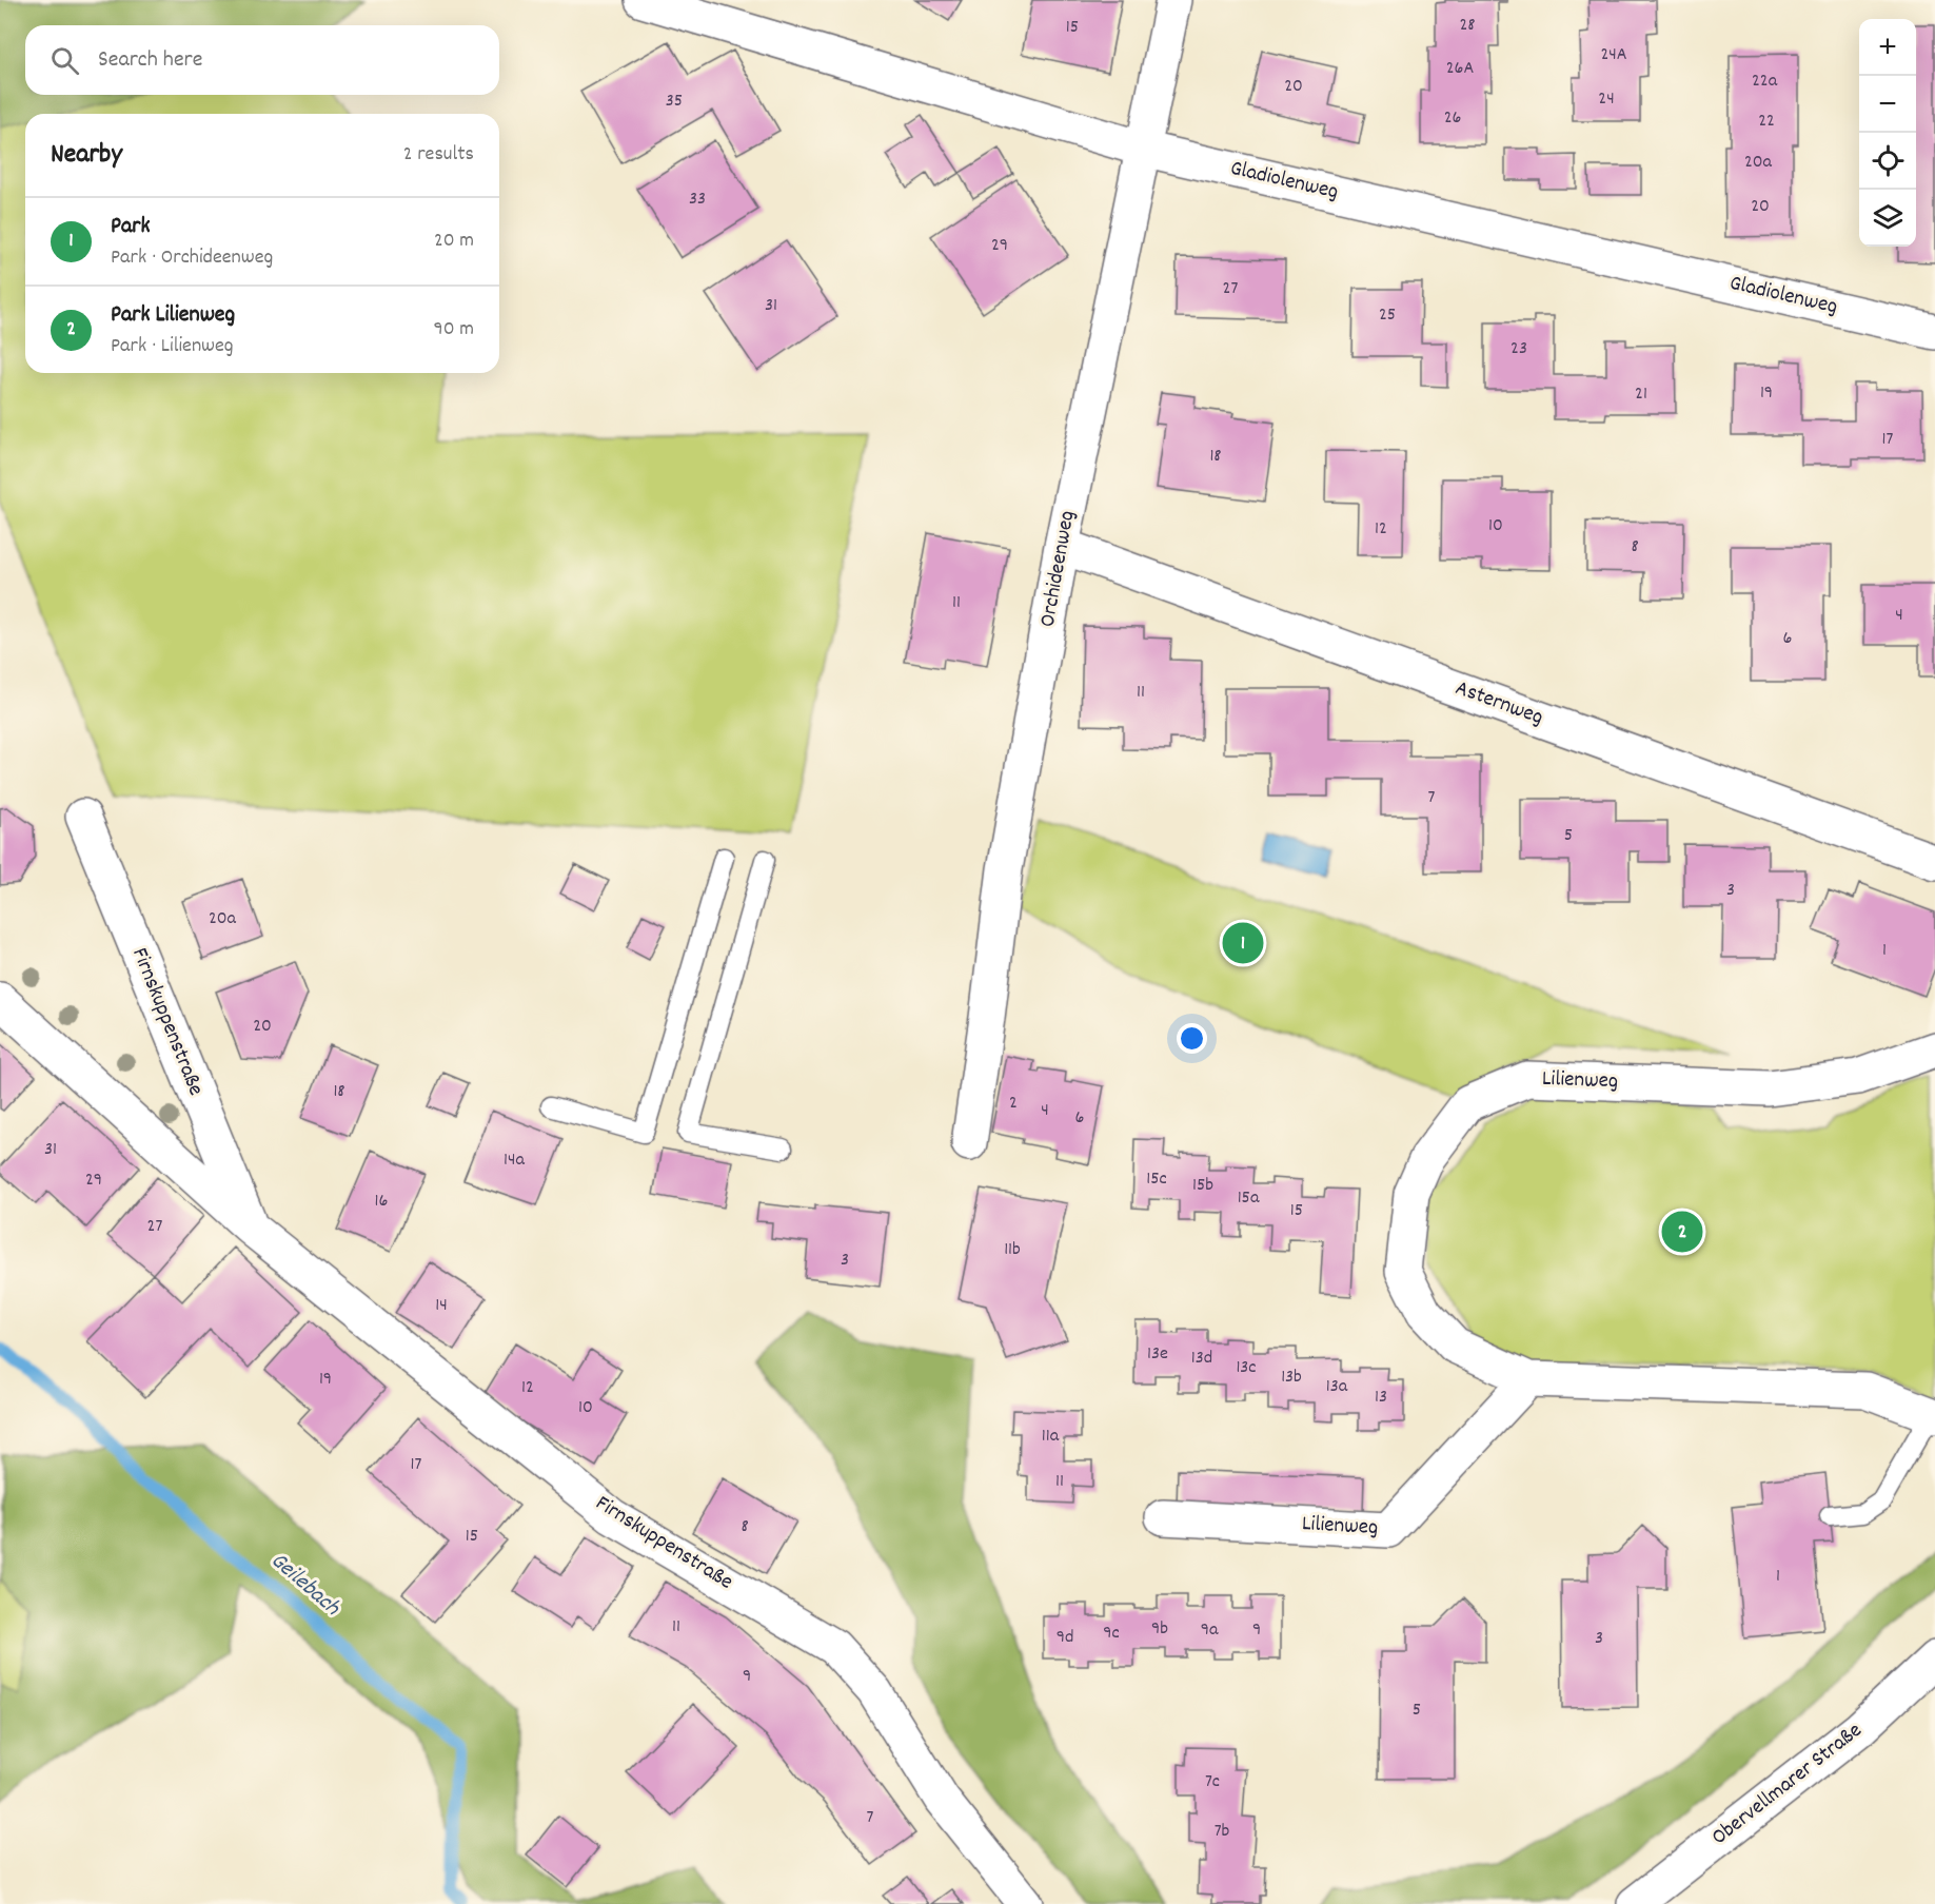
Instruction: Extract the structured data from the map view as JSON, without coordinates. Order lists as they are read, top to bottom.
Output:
{
  "streets": {
    "street": [
      "Gladiolenweg",
      "Orchideenweg",
      "Asternweg",
      "Firnskuppenstraße",
      "Lilienweg",
      "Obervellmarer Straße"
    ]
  },
  "crossings": [
    ["Gladiolenweg", "Orchideenweg"],
    ["Orchideenweg", "Asternweg"]
  ],
  "water": ["Geilebach"],
  "house_numbers": [
    "28",
    "15",
    "24A",
    "26A",
    "22a",
    "20",
    "24",
    "35",
    "26",
    "22",
    "20a",
    "33",
    "20",
    "29",
    "27",
    "31",
    "25",
    "23",
    "19",
    "21",
    "17",
    "18",
    "10",
    "12",
    "8",
    "11",
    "4",
    "6",
    "11",
    "7",
    "5",
    "3",
    "20a",
    "1",
    "20",
    "18",
    "2",
    "4",
    "6",
    "31",
    "14a",
    "15c",
    "29",
    "15b",
    "15a",
    "16",
    "15",
    "27",
    "11b",
    "3",
    "14",
    "13e",
    "13d",
    "13c",
    "13b",
    "19",
    "13a",
    "12",
    "13",
    "10",
    "11a",
    "17",
    "11",
    "8",
    "15",
    "1",
    "11",
    "9b",
    "9a",
    "9",
    "9c",
    "9d",
    "3",
    "9",
    "5",
    "7c",
    "7",
    "7b"
  ],
  "page": {
    "map_buttons": ["+", "−"],
    "search": "Search here",
    "heading": ["Nearby", "2 results"],
    "list": [
      {
        "mark": "1",
        "name": "Park",
        "note": "Park · Orchideenweg",
        "value": "20 m"
      },
      {
        "mark": "2",
        "name": "Park Lilienweg",
        "note": "Park · Lilienweg",
        "value": "90 m"
      }
    ],
    "pins": ["1", "2"]
  }
}
